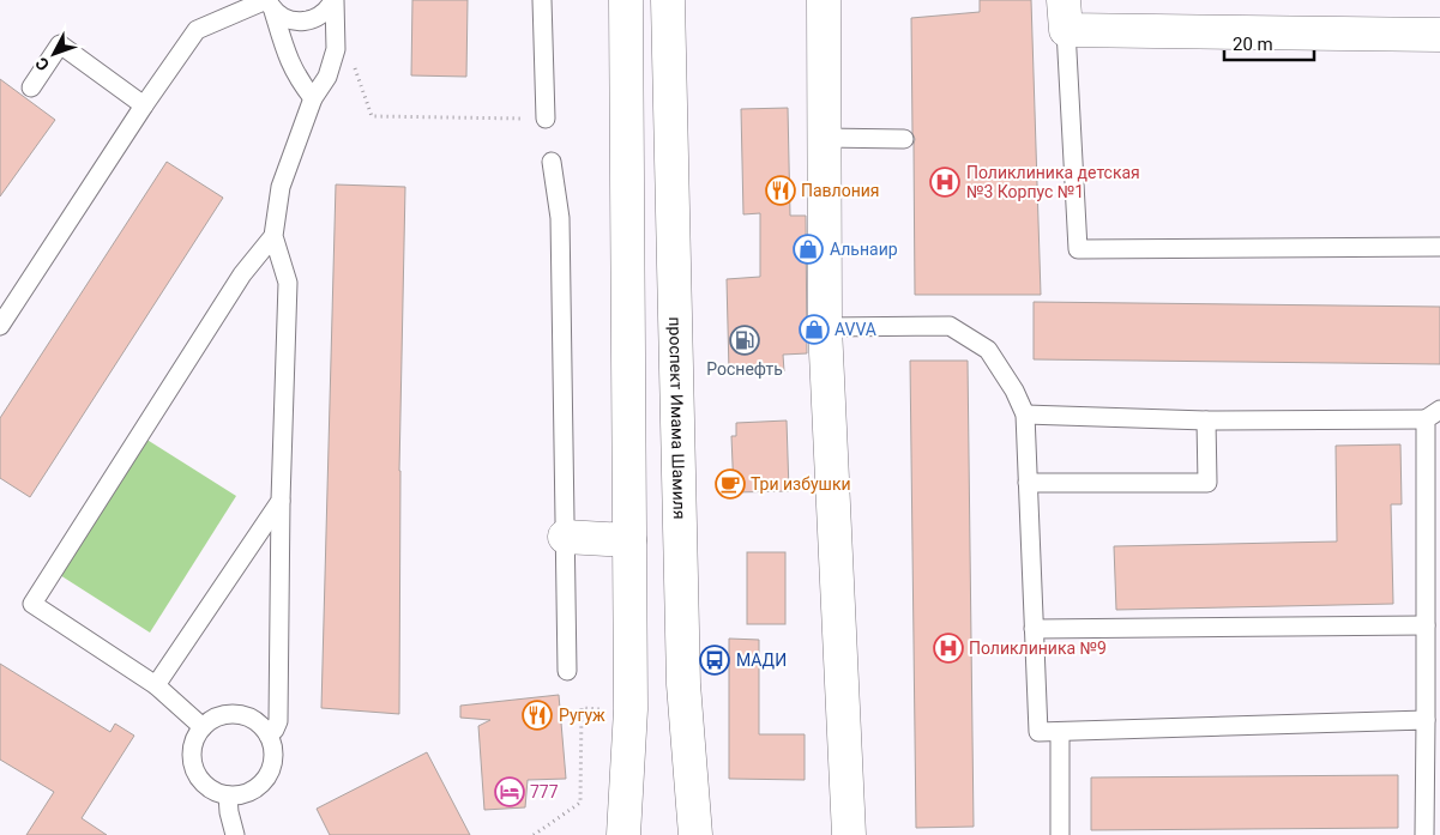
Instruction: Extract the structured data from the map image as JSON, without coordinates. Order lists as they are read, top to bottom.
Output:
{
  "streets": {
    "main road": ["проспект Имама Шамиля"]
  },
  "places": {
    "hospital": ["Поликлиника детская №3 Корпус №1", "Поликлиника №9"],
    "restaurant": ["Павлония", "Ругуж"],
    "shop": ["Альнаир", "AVVA"],
    "fuel station": ["Роснефть"],
    "cafe": ["Три избушки"],
    "bus stop": ["МАДИ"],
    "hotel": ["777"]
  },
  "scale_bar": "20 m",
  "north": "bottom left"
}
